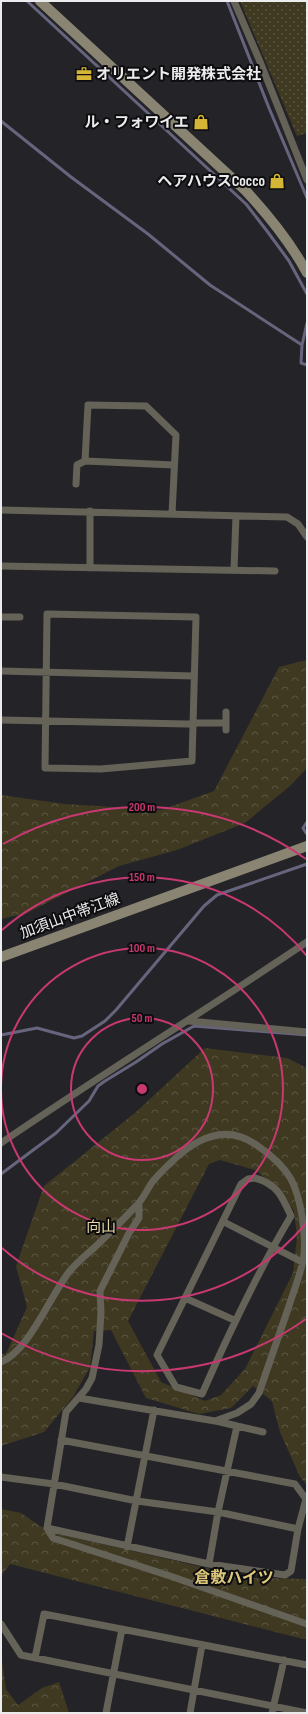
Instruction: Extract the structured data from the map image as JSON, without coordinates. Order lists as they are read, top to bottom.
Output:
{
  "streets": {
    "street": ["加須山中帯江線"]
  },
  "districts": ["倉敷ハイツ"],
  "parks": ["向山"],
  "places": {
    "office": ["オリエント開発株式会社"],
    "shop": ["ル・フォワイエ", "ヘアハウスCocco"]
  },
  "rings": [
    "200 m",
    "150 m",
    "100 m",
    "50 m"
  ]
}
